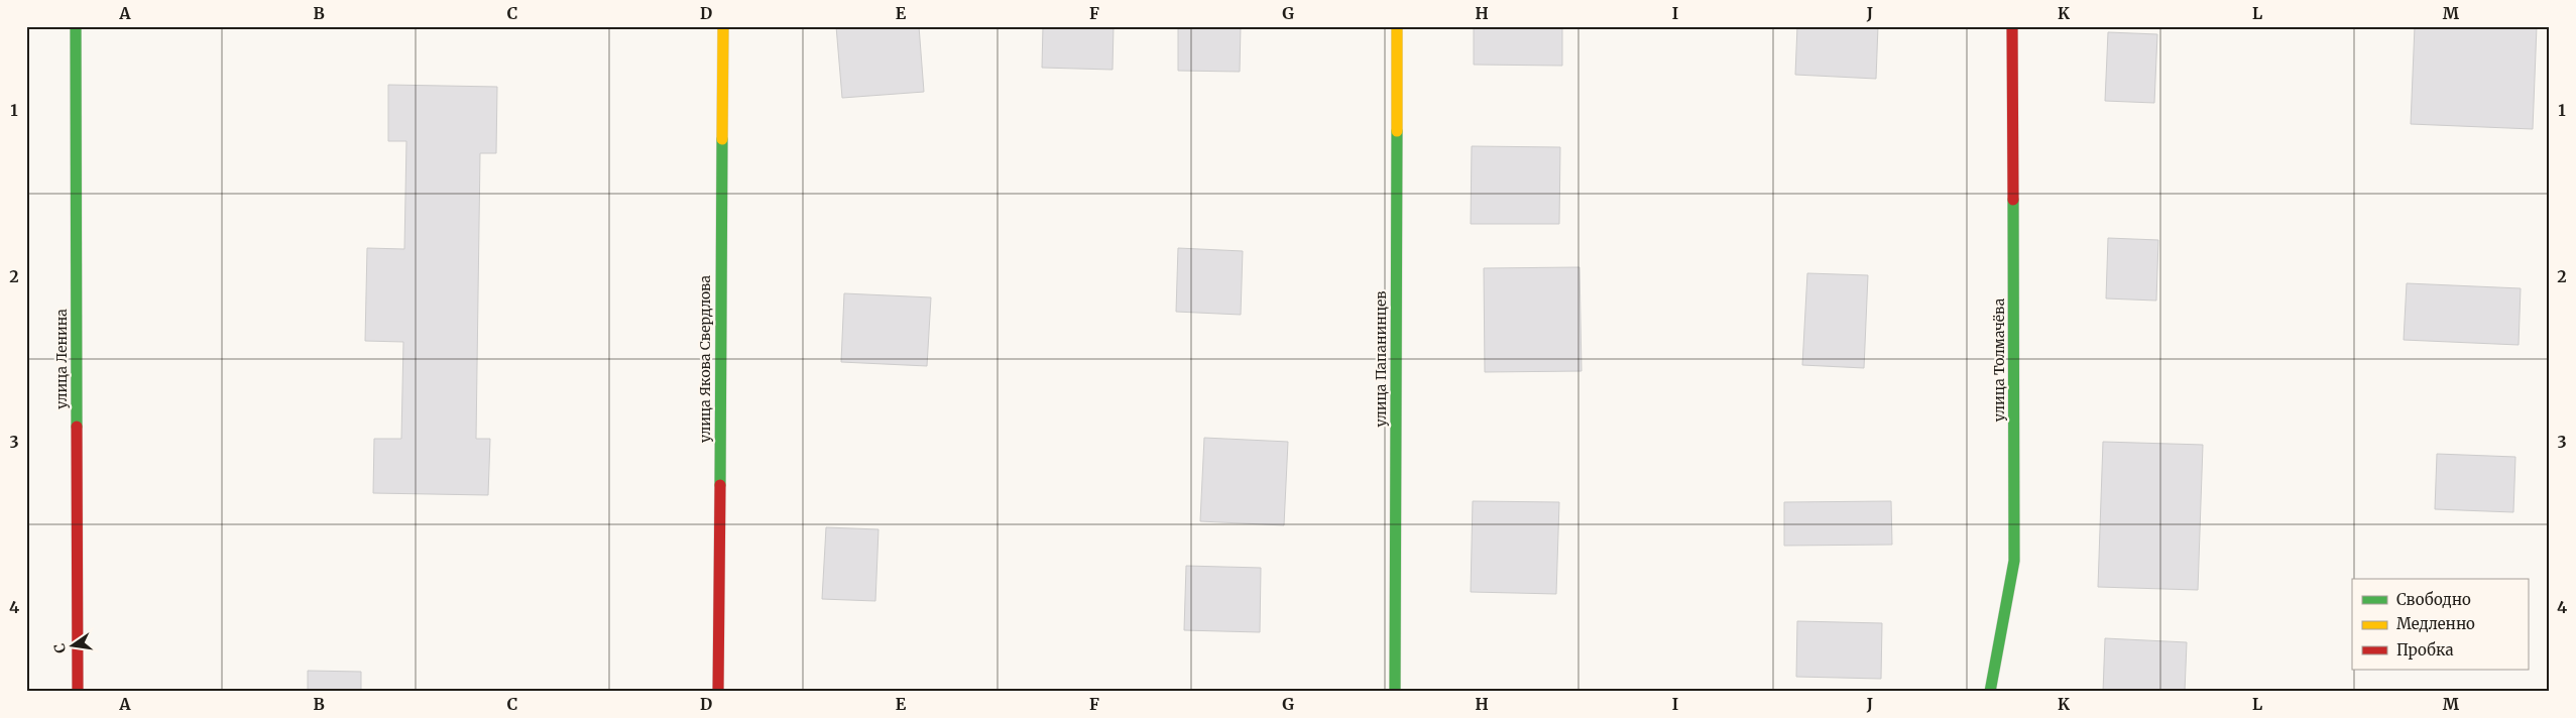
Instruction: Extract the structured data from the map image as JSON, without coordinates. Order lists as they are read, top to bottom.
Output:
{
  "streets": {
    "street": [
      "улица Ленина",
      "улица Якова Свердлова",
      "улица Папанинцев",
      "улица Толмачёва"
    ]
  },
  "legend": ["Свободно", "Медленно", "Пробка"],
  "north": "left",
  "grid": {
    "columns": [
      "A",
      "B",
      "C",
      "D",
      "E",
      "F",
      "G",
      "H",
      "I",
      "J",
      "K",
      "L",
      "M"
    ],
    "rows": [
      "1",
      "2",
      "3",
      "4"
    ]
  }
}
